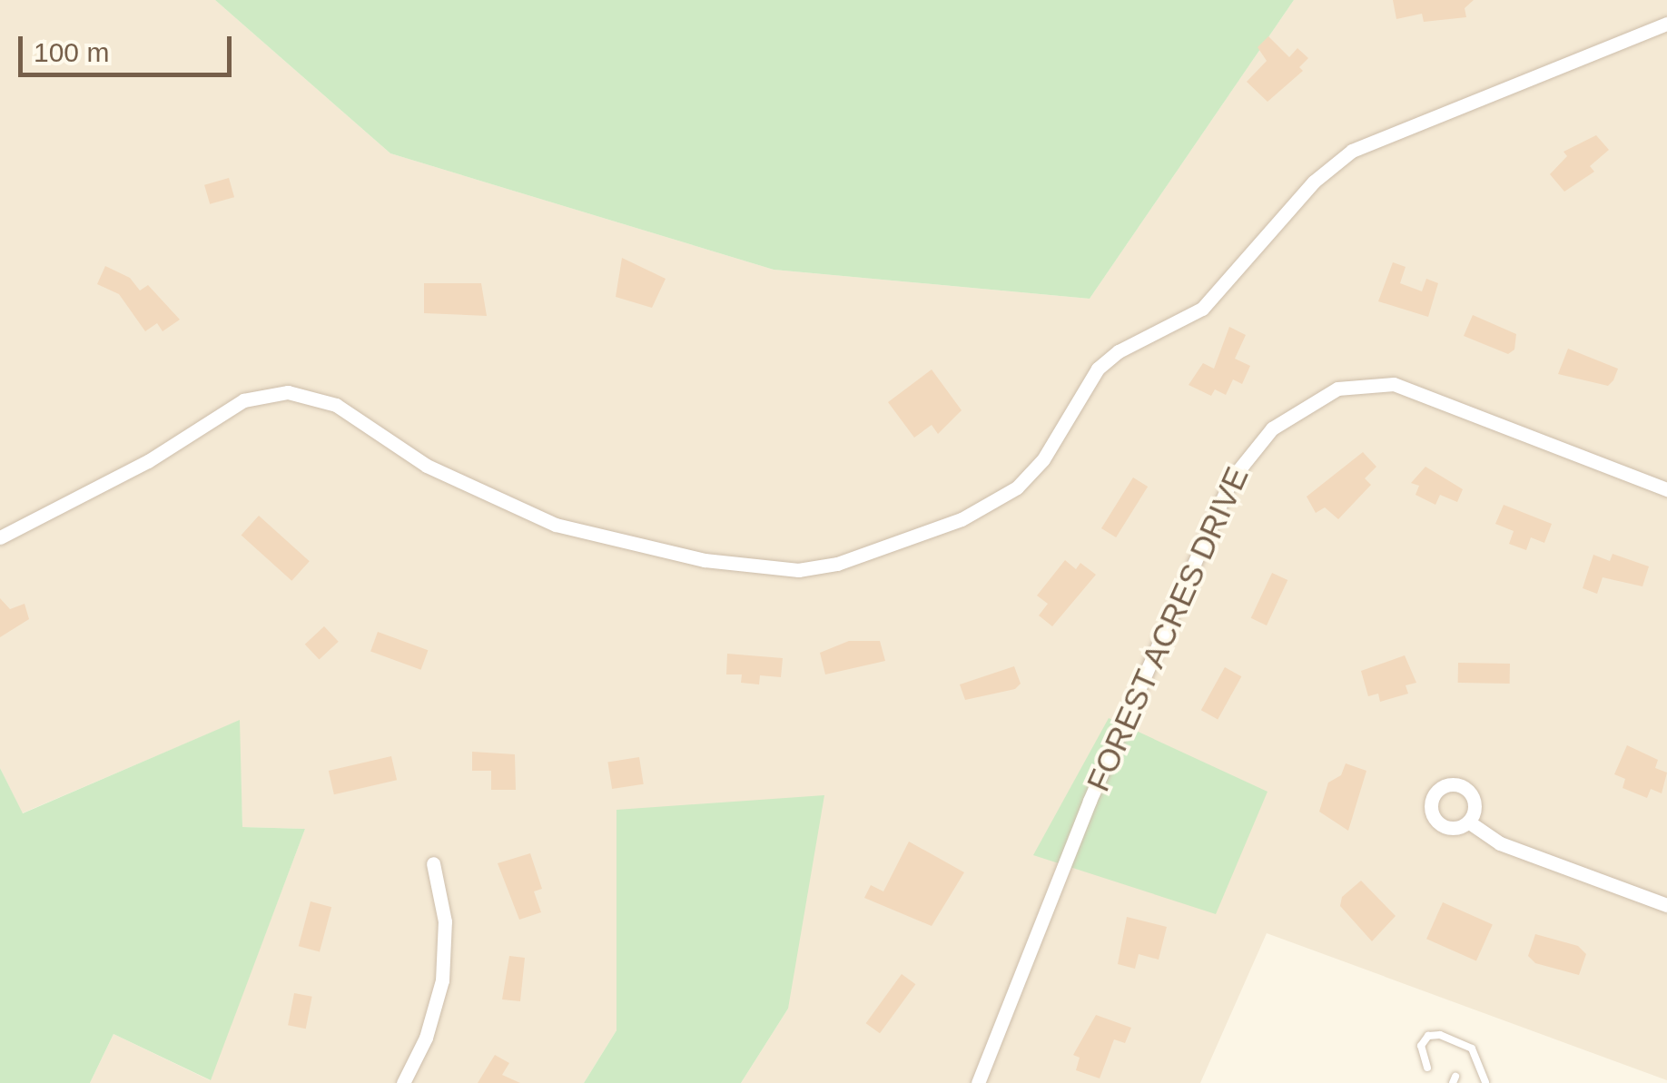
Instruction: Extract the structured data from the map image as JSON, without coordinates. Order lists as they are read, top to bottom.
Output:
{
  "streets": {
    "street": ["FOREST ACRES DRIVE"]
  },
  "scale_bar": "100 m"
}
